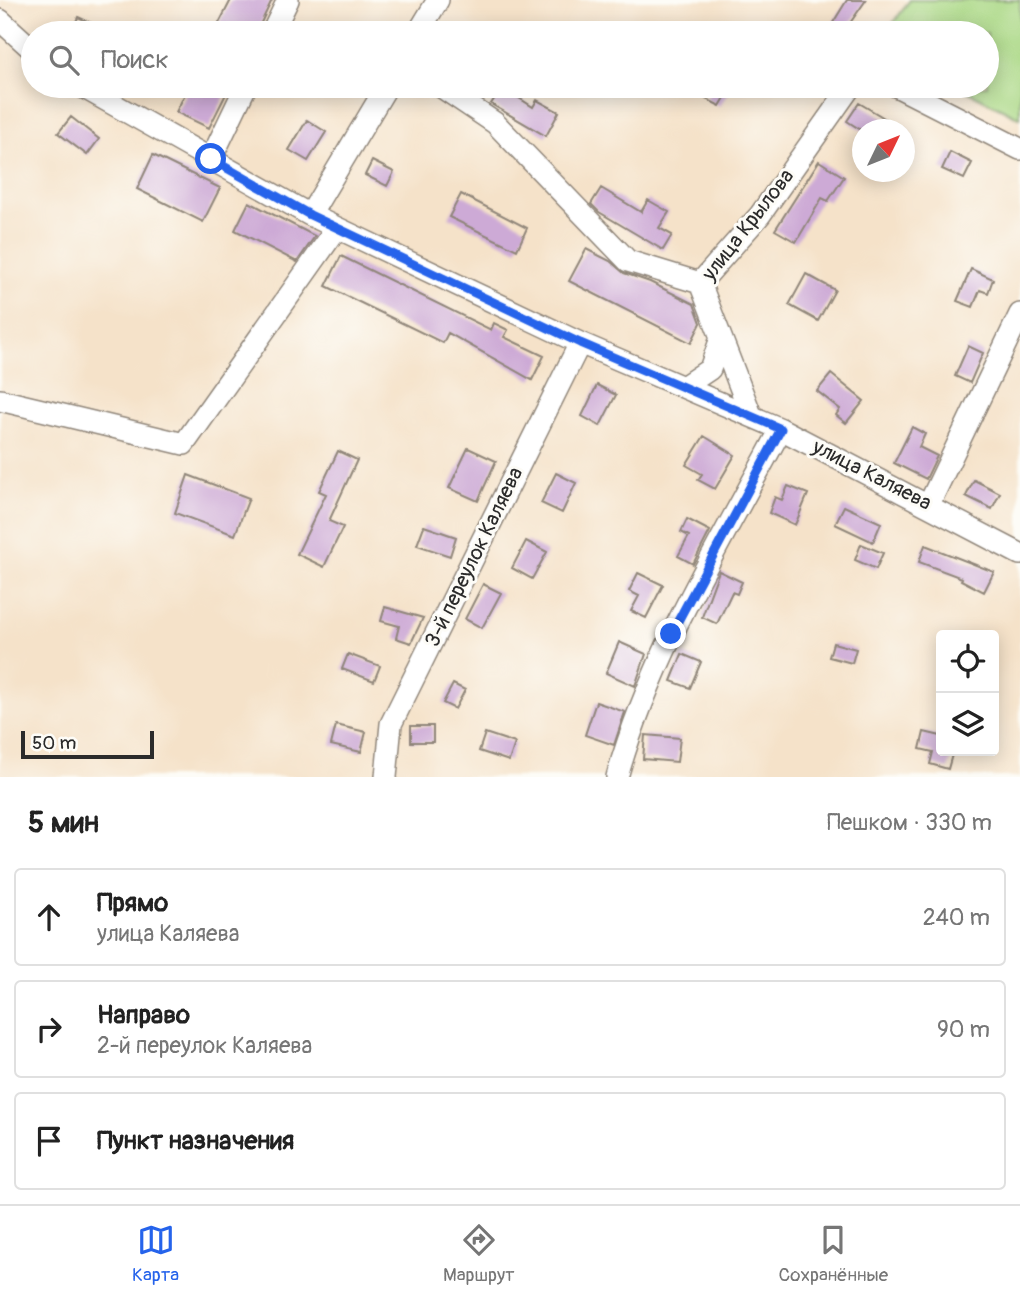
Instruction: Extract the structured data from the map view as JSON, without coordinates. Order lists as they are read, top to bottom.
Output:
{
  "streets": {
    "street": ["улица Крылова", "улица Каляева", "3-й переулок Каляева"]
  },
  "crossings": [
    ["улица Крылова", "улица Каляева"],
    ["улица Каляева", "3-й переулок Каляева"]
  ],
  "scale_bar": "50 m",
  "north": "top right",
  "page": {
    "search": "Поиск",
    "scale": "50 m",
    "heading": ["5 мин", "Пешком · 330 m"],
    "list": [
      ["Прямо", "улица Каляева", "240 m"],
      ["Направо", "2-й переулок Каляева", "90 m"],
      "Пункт назначения"
    ],
    "nav": ["Карта", "Маршрут", "Сохранённые"]
  }
}
